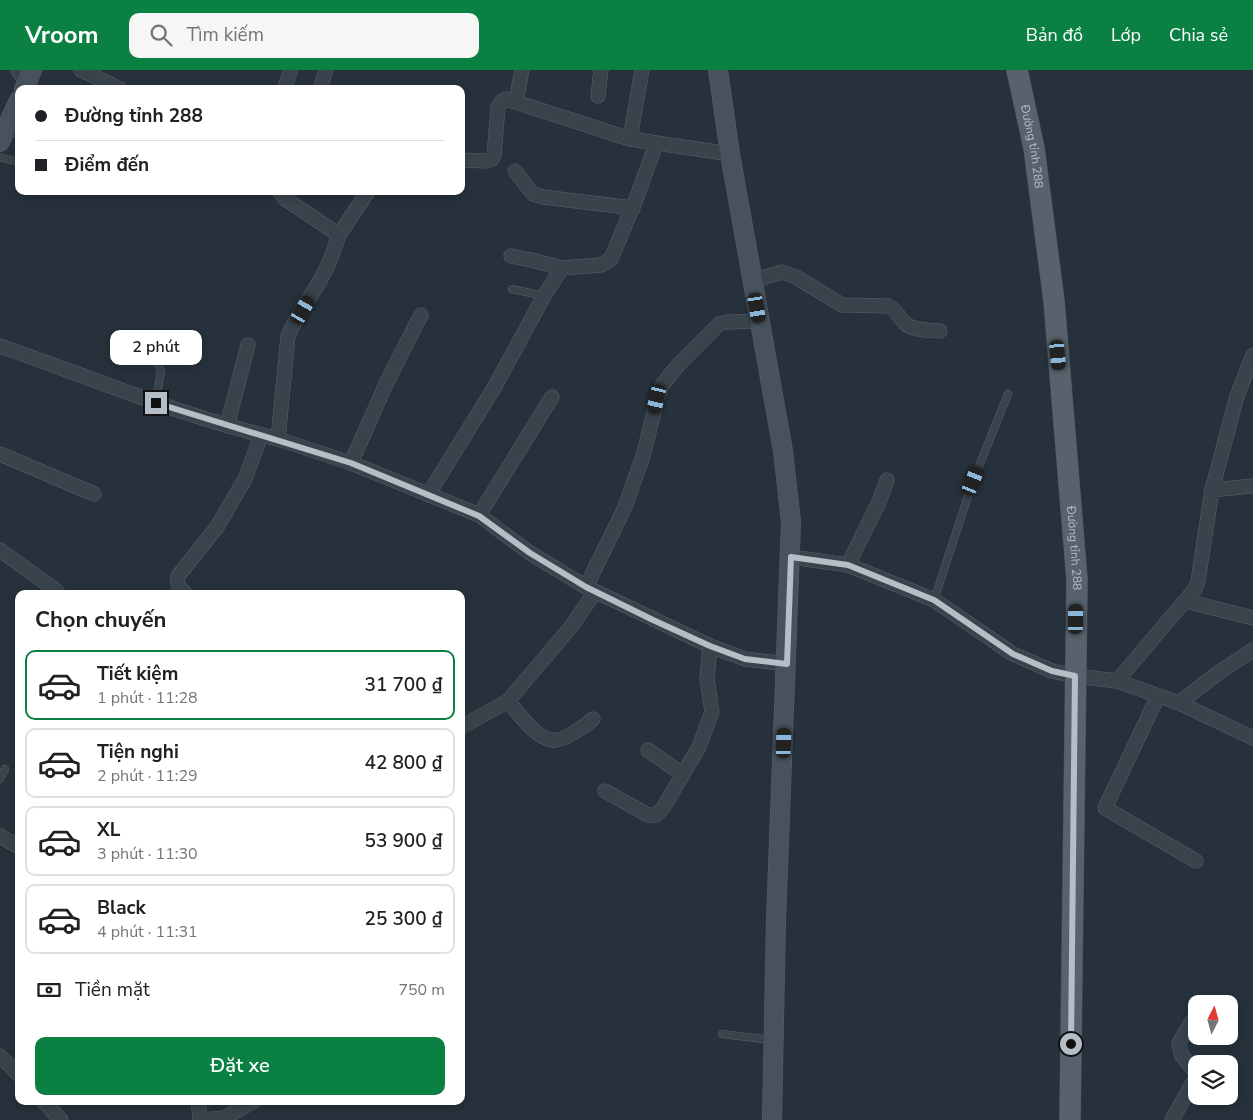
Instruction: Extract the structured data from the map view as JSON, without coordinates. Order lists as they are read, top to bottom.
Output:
{
  "streets": {
    "main road": ["Đường tỉnh 288"]
  },
  "north": "top",
  "page": {
    "header": "Vroom",
    "search": "Tìm kiếm",
    "nav": ["Bản đồ", "Lớp", "Chia sẻ"],
    "banner": ["Đường tỉnh 288", "Điểm đến"],
    "bubble": "2 phút",
    "heading": "Chọn chuyến",
    "list": [
      {
        "name": "Tiết kiệm",
        "note": "1 phút · 11:28",
        "value": "31 700 ₫"
      },
      {
        "name": "Tiện nghi",
        "note": "2 phút · 11:29",
        "value": "42 800 ₫"
      },
      {
        "name": "XL",
        "note": "3 phút · 11:30",
        "value": "53 900 ₫"
      },
      {
        "name": "Black",
        "note": "4 phút · 11:31",
        "value": "25 300 ₫"
      }
    ],
    "pay": ["Tiền mặt", "750 m"],
    "buttons": "Đặt xe"
  }
}
